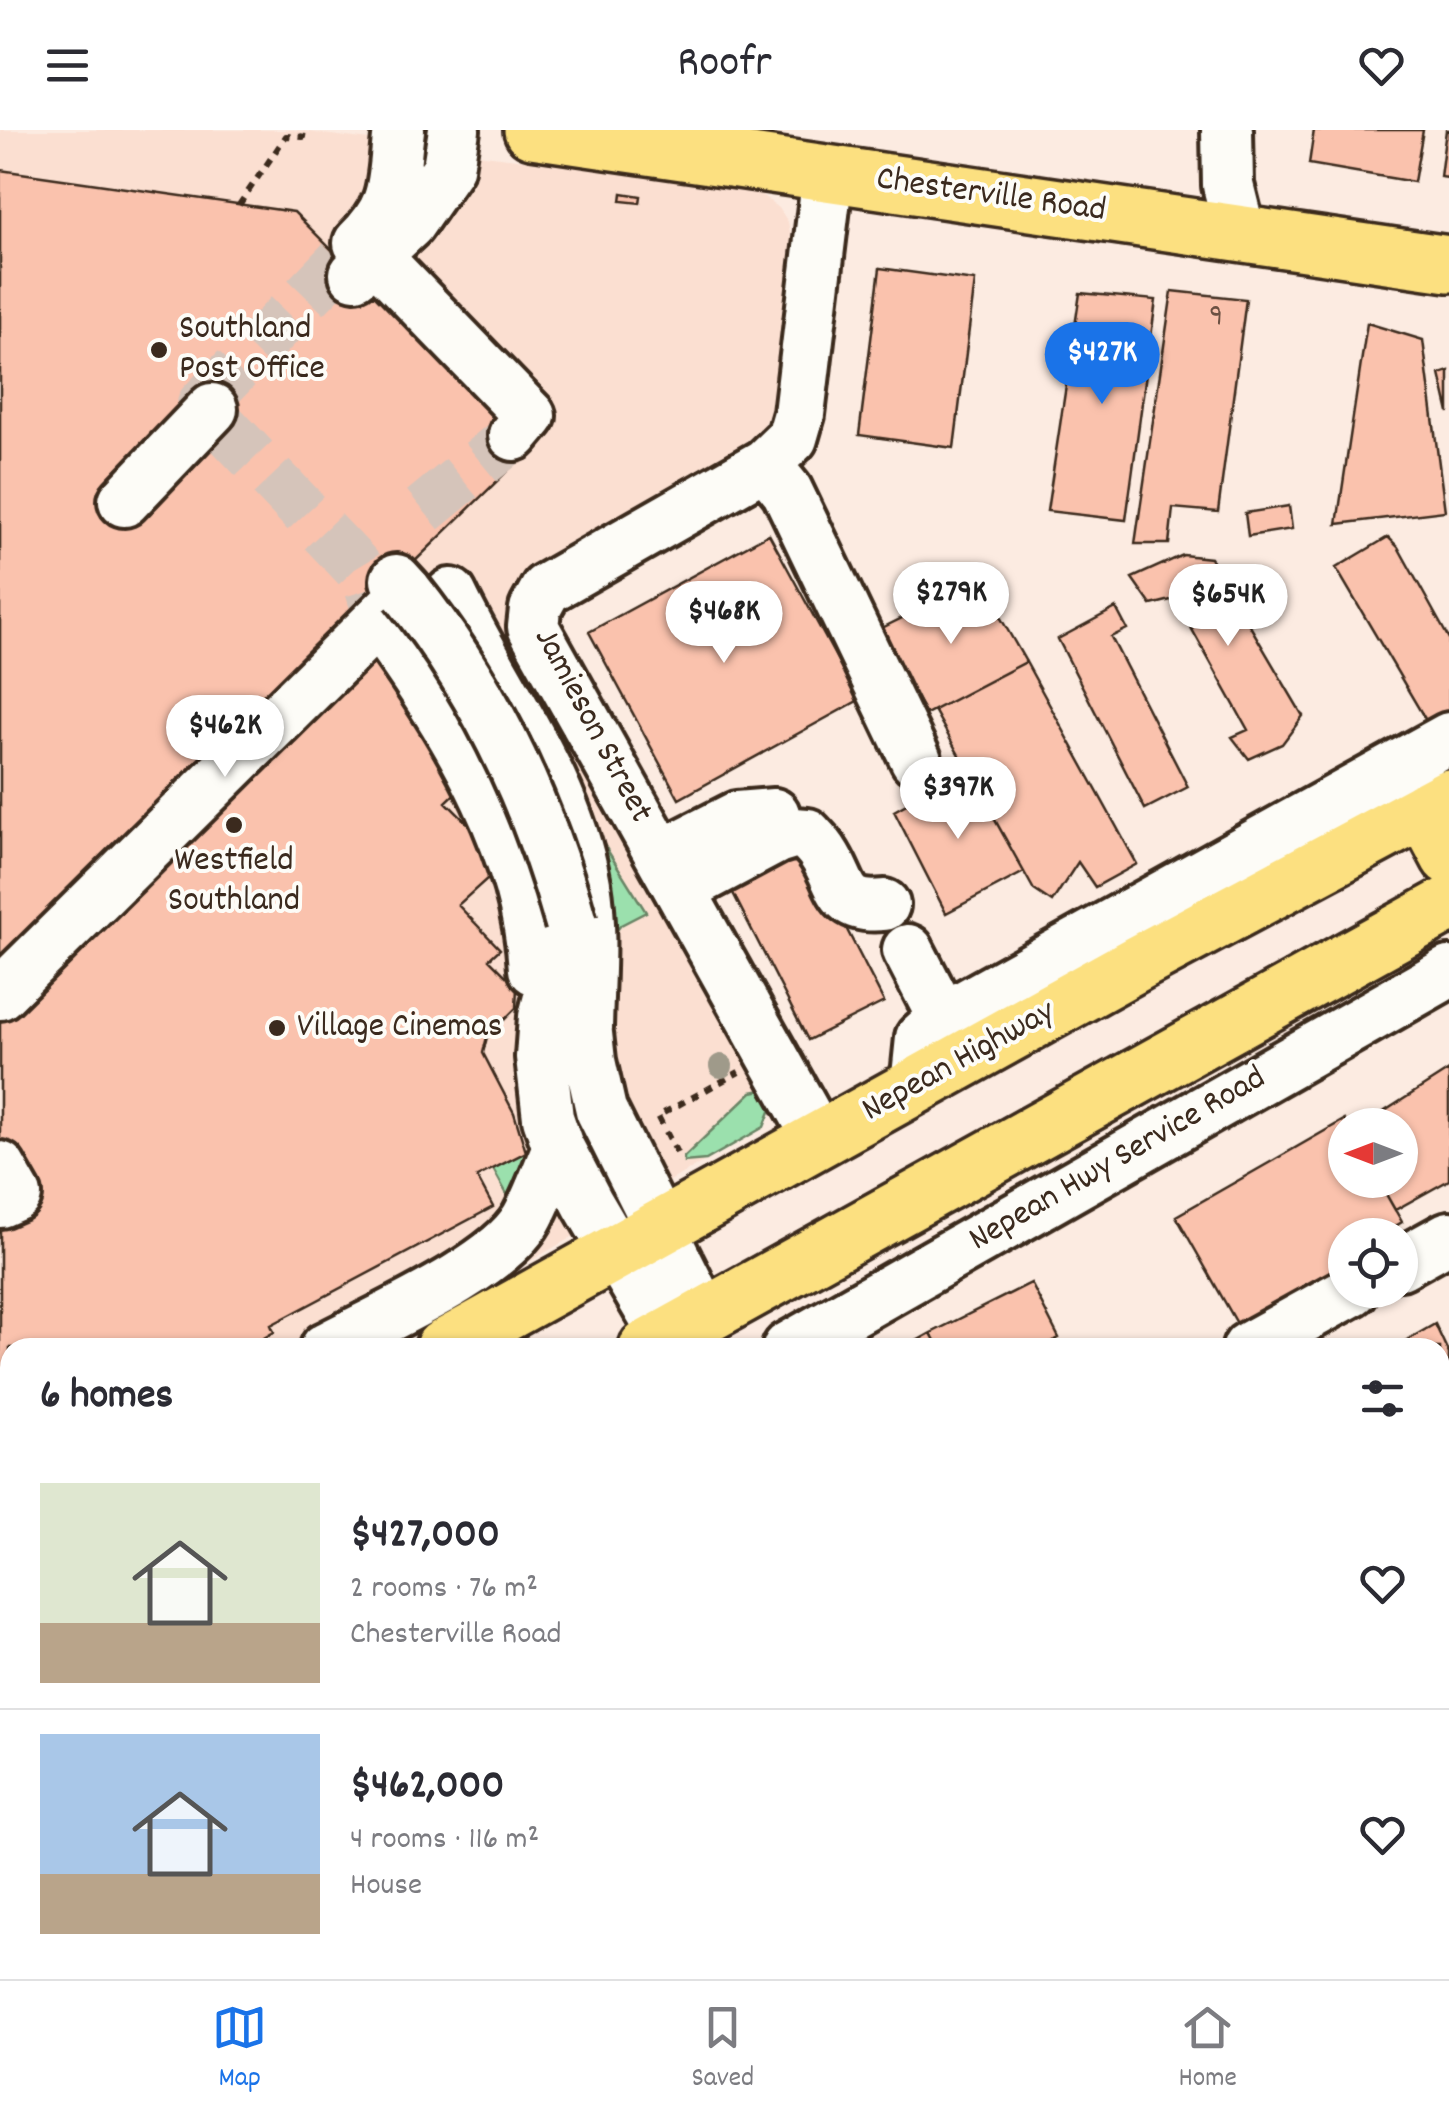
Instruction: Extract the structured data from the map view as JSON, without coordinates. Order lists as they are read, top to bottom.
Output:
{
  "streets": {
    "main road": ["Chesterville Road", "Nepean Highway"],
    "street": ["Jamieson Street", "Nepean Hwy Service Road"]
  },
  "crossings": [
    ["Chesterville Road", "Jamieson Street"],
    ["Jamieson Street", "Nepean Highway"]
  ],
  "places": ["Southland Post Office", "Westfield Southland", "Village Cinemas"],
  "house_numbers": ["9"],
  "north": "left",
  "page": {
    "header": "Roofr",
    "price": [
      "$427K",
      "$279K",
      "$654K",
      "$468K",
      "$462K",
      "$397K"
    ],
    "heading": "6 homes",
    "list": [
      {
        "name": "$427,000",
        "note": "2 rooms · 76 m² · Chesterville Road"
      },
      {
        "name": "$462,000",
        "note": "4 rooms · 116 m² · House"
      }
    ],
    "tabs": ["Map", "Saved", "Home"]
  }
}
